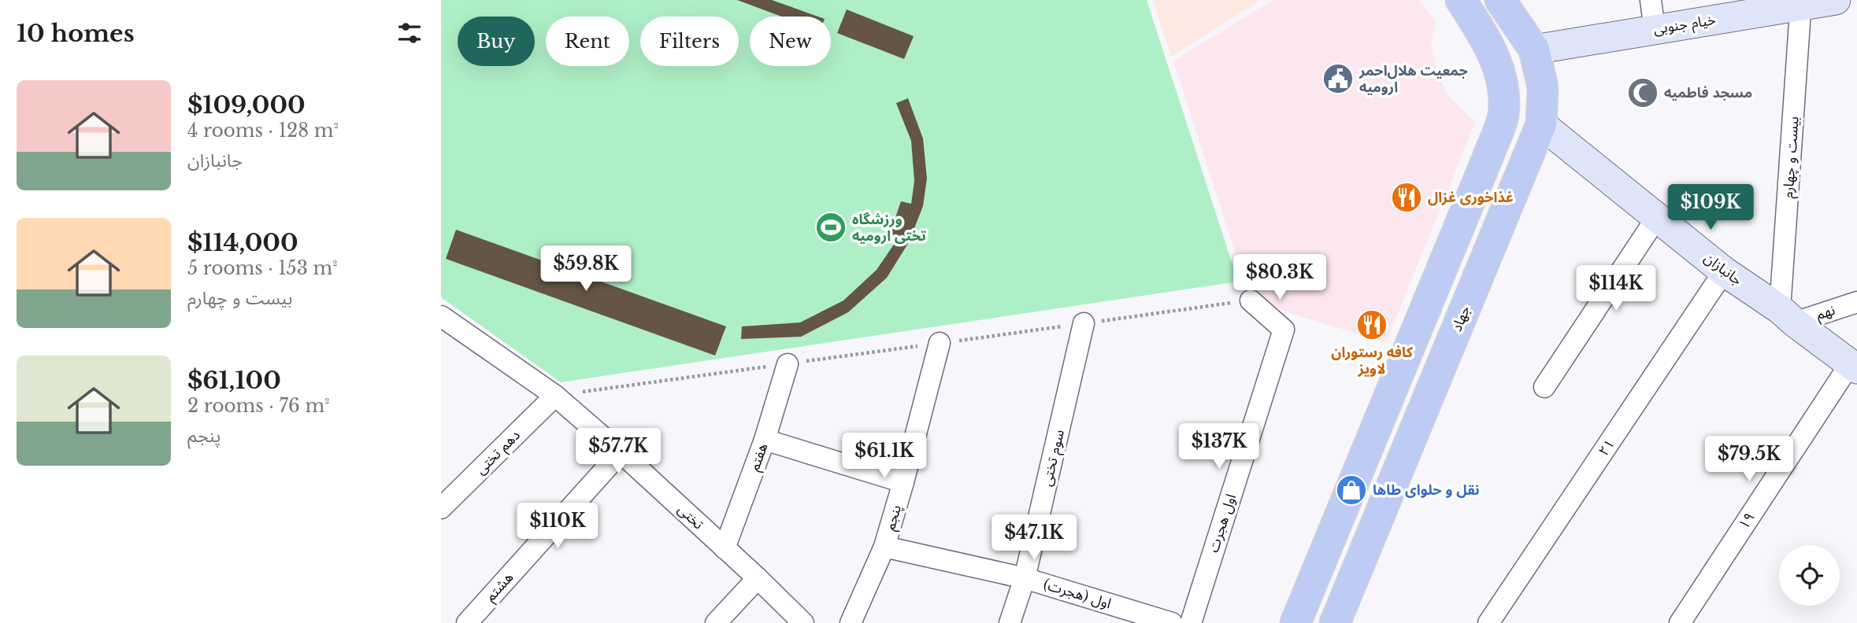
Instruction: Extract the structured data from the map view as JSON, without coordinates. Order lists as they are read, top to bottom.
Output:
{
  "streets": {
    "main road": ["خیام جنوبی", "جانبازان", "جهاد"],
    "street": [
      "بیست و چهارم",
      "نهم",
      "۲۱",
      "دهم تختی",
      "هفتم",
      "سوم تختی",
      "تختی",
      "پنجم",
      "۱۹",
      "اول هجرت",
      "هشتم",
      "اول (هجرت)"
    ]
  },
  "crossings": [
    ["خیام جنوبی", "بیست و چهارم"],
    ["خیام جنوبی", "جهاد"],
    ["بیست و چهارم", "جانبازان"],
    ["بیست و چهارم", "نهم"],
    ["جانبازان", "نهم"],
    ["جانبازان", "جهاد"],
    ["جانبازان", "۲۱"],
    ["جانبازان", "۱۹"],
    ["دهم تختی", "تختی"],
    ["هفتم", "تختی"],
    ["سوم تختی", "اول (هجرت)"],
    ["تختی", "هشتم"],
    ["پنجم", "اول (هجرت)"]
  ],
  "places": {
    "public building": ["جمعیت هلال‌احمر ارومیه"],
    "mosque": ["مسجد فاطمیه"],
    "restaurant": ["غذاخوری غزال", "کافه رستوران لاویز"],
    "sports": ["ورزشگاه تختی ارومیه"],
    "shop": ["نقل و حلوای طاها"]
  },
  "page": {
    "heading": "10 homes",
    "chip": [
      "Buy",
      "Rent",
      "Filters",
      "New"
    ],
    "list": [
      {
        "name": "$109,000",
        "note": "4 rooms · 128 m² · جانبازان"
      },
      {
        "name": "$114,000",
        "note": "5 rooms · 153 m² · بیست و چهارم"
      },
      {
        "name": "$61,100",
        "note": "2 rooms · 76 m² · پنجم"
      }
    ],
    "price": [
      "$109K",
      "$59.8K",
      "$80.3K",
      "$114K",
      "$137K",
      "$57.7K",
      "$61.1K",
      "$79.5K",
      "$110K",
      "$47.1K"
    ]
  }
}
